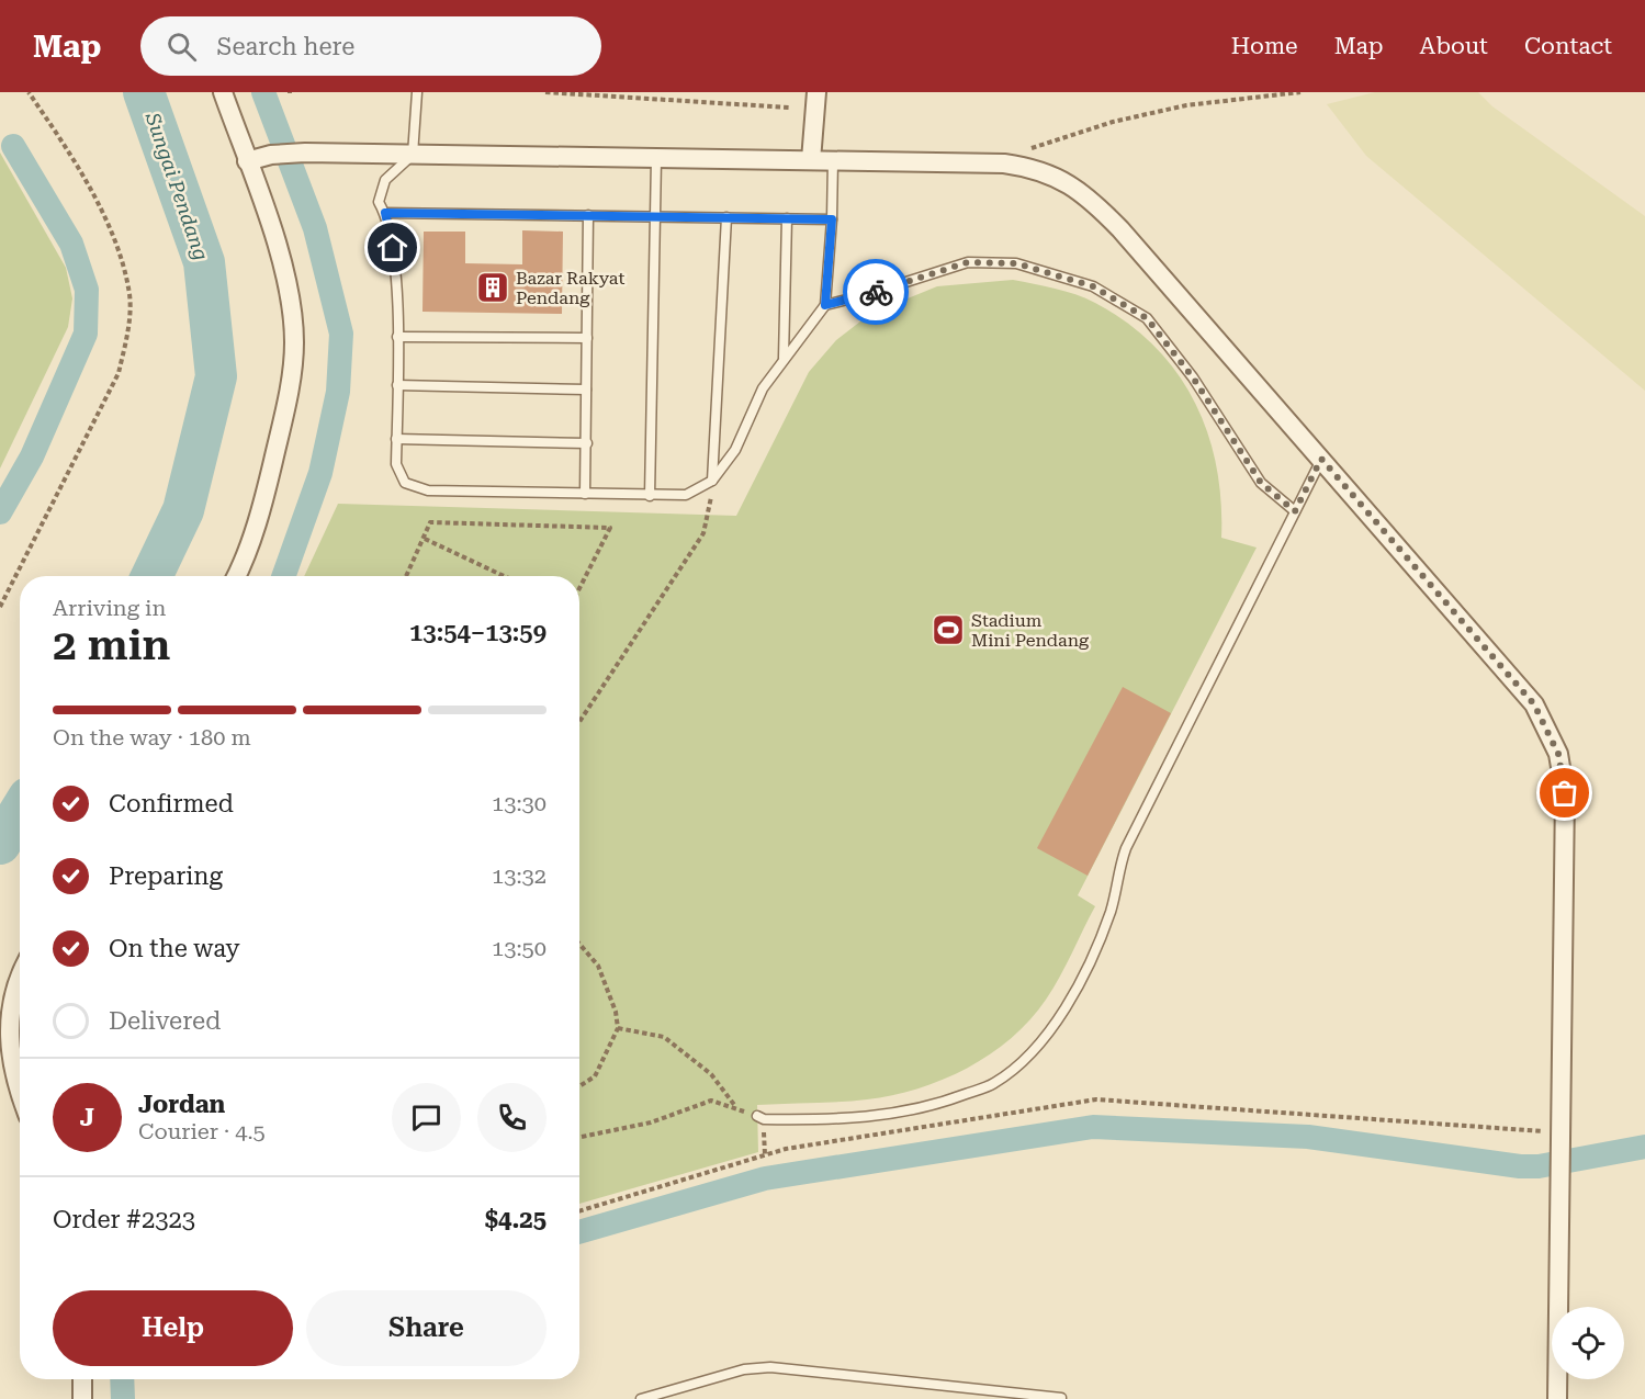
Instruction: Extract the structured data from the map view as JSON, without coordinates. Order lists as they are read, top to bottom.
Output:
{
  "water": ["Sungai Pendang"],
  "places": {
    "building": ["Bazar Rakyat Pendang"],
    "sports": ["Stadium Mini Pendang"]
  },
  "page": {
    "header": "Map",
    "search": "Search here",
    "nav": [
      "Home",
      "Map",
      "About",
      "Contact"
    ],
    "heading": ["2 min", "Arriving in", "13:54–13:59"],
    "panel": [
      "Jordan",
      "Courier · 4.5",
      "Order #2323",
      "$4.25"
    ],
    "bar": "On the way · 180 m",
    "list": [
      ["Confirmed", "13:30"],
      ["Preparing", "13:32"],
      ["On the way", "13:50"],
      "Delivered"
    ],
    "round": "J",
    "buttons": ["Help", "Share"]
  }
}
